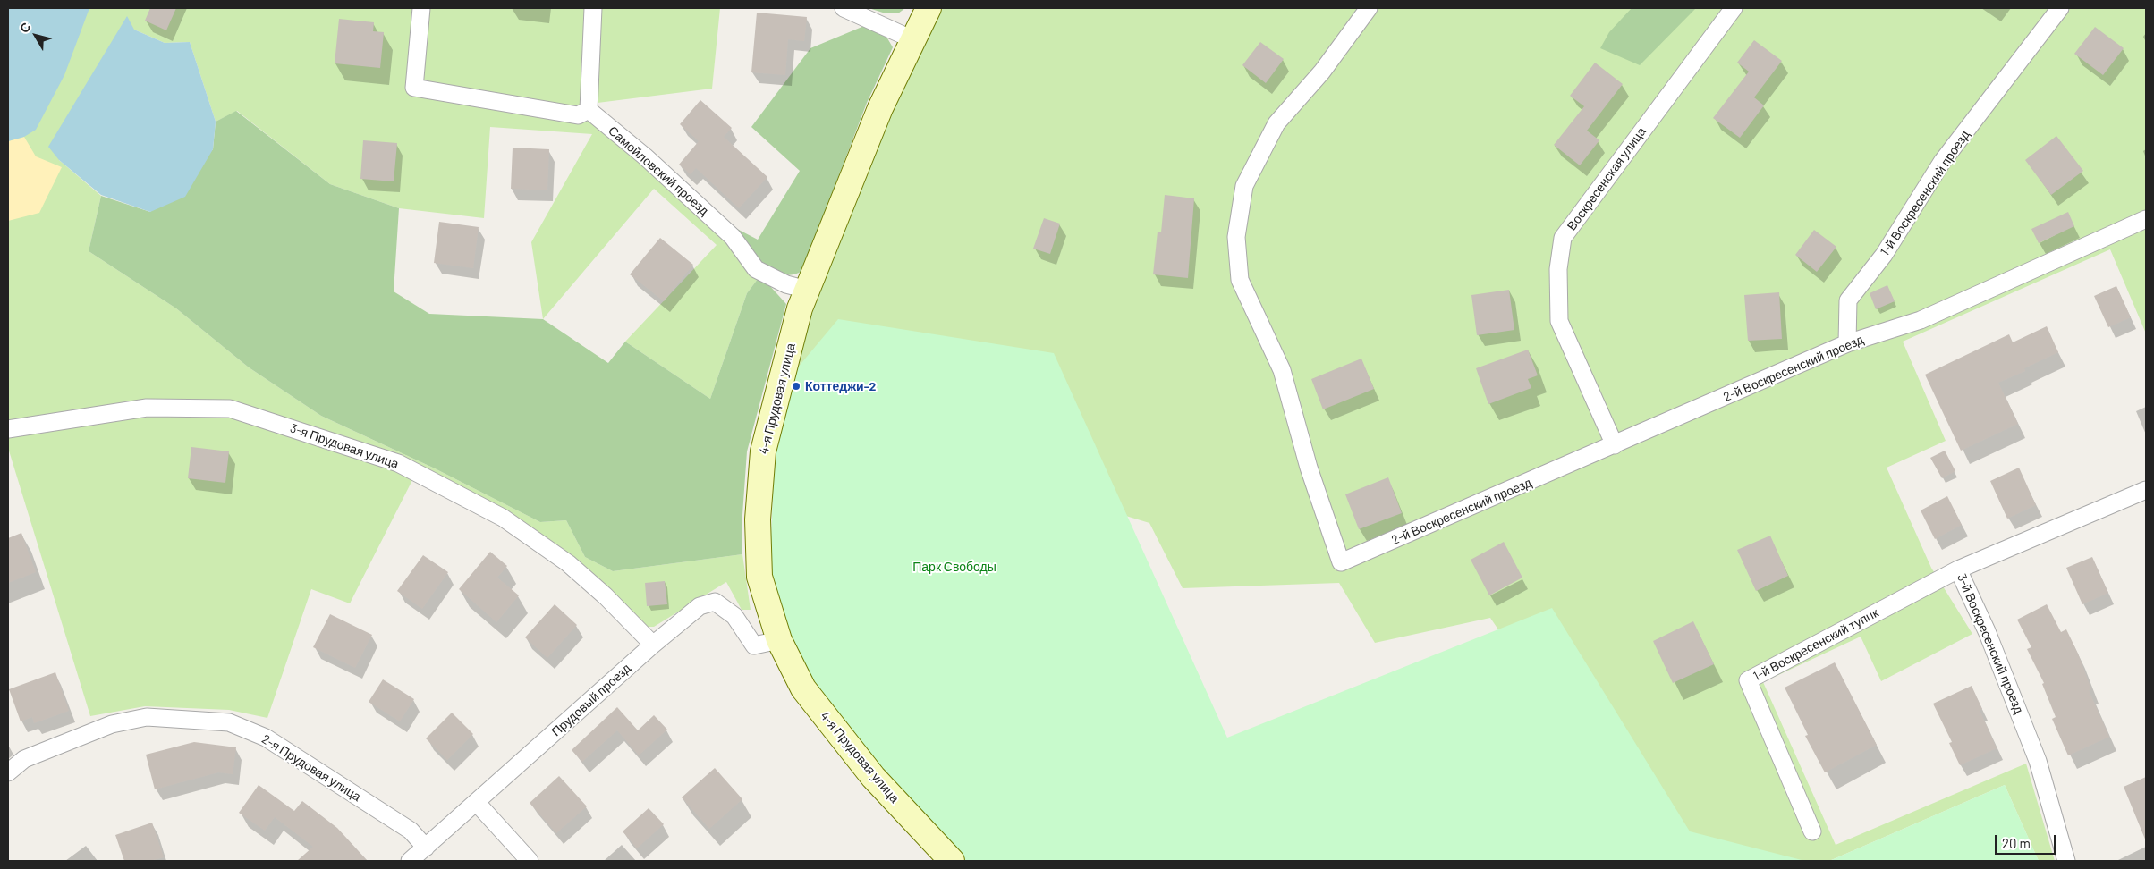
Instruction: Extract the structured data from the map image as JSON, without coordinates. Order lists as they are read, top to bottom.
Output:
{
  "streets": {
    "main road": ["4-я Прудовая улица"],
    "street": [
      "Самойловский проезд",
      "Воскресенская улица",
      "1-й Воскресенский проезд",
      "2-й Воскресенский проезд",
      "3-я Прудовая улица",
      "3-й Воскресенский проезд",
      "1-й Воскресенский тупик",
      "Прудовый проезд",
      "2-я Прудовая улица"
    ]
  },
  "crossings": [
    ["Самойловский проезд", "4-я Прудовая улица"],
    ["Воскресенская улица", "2-й Воскресенский проезд"],
    ["1-й Воскресенский проезд", "2-й Воскресенский проезд"],
    ["4-я Прудовая улица", "Прудовый проезд"],
    ["3-я Прудовая улица", "Прудовый проезд"],
    ["3-й Воскресенский проезд", "1-й Воскресенский тупик"],
    ["Прудовый проезд", "2-я Прудовая улица"]
  ],
  "parks": ["Парк Свободы"],
  "places": ["Коттеджи-2"],
  "scale_bar": "20 m",
  "north": "top left"
}
